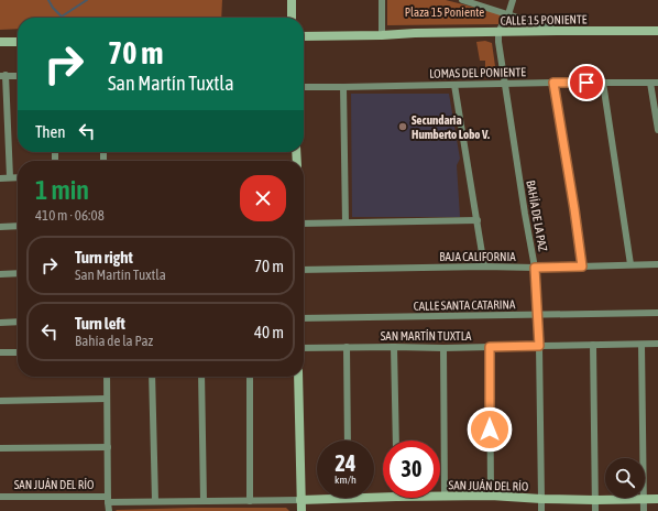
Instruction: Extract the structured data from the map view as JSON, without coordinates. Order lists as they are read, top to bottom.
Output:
{
  "streets": {
    "street": [
      "CALLE 15 PONIENTE",
      "LOMAS DEL PONIENTE",
      "BAHÍA DE LA PAZ",
      "BAJA CALIFORNIA",
      "CALLE SANTA CATARINA",
      "SAN MARTÍN TUXTLA",
      "SAN JUÁN DEL RÍO"
    ]
  },
  "crossings": [
    ["CALLE 15 PONIENTE", "BAHÍA DE LA PAZ"],
    ["LOMAS DEL PONIENTE", "BAHÍA DE LA PAZ"],
    ["BAHÍA DE LA PAZ", "BAJA CALIFORNIA"],
    ["BAHÍA DE LA PAZ", "CALLE SANTA CATARINA"],
    ["BAHÍA DE LA PAZ", "SAN MARTÍN TUXTLA"],
    ["BAHÍA DE LA PAZ", "SAN JUÁN DEL RÍO"]
  ],
  "parks": ["Plaza 15 Poniente"],
  "places": ["Secundaria Humberto Lobo V."],
  "page": {
    "turn": ["70 m", "San Martín Tuxtla"],
    "then": "Then",
    "heading": ["1 min", "410 m · 06:08"],
    "list": [
      {
        "name": "Turn right",
        "note": "San Martín Tuxtla",
        "value": "70 m"
      },
      {
        "name": "Turn left",
        "note": "Bahía de la Paz",
        "value": "40 m"
      }
    ],
    "speed": "24 km/h",
    "limit": "30"
  }
}
